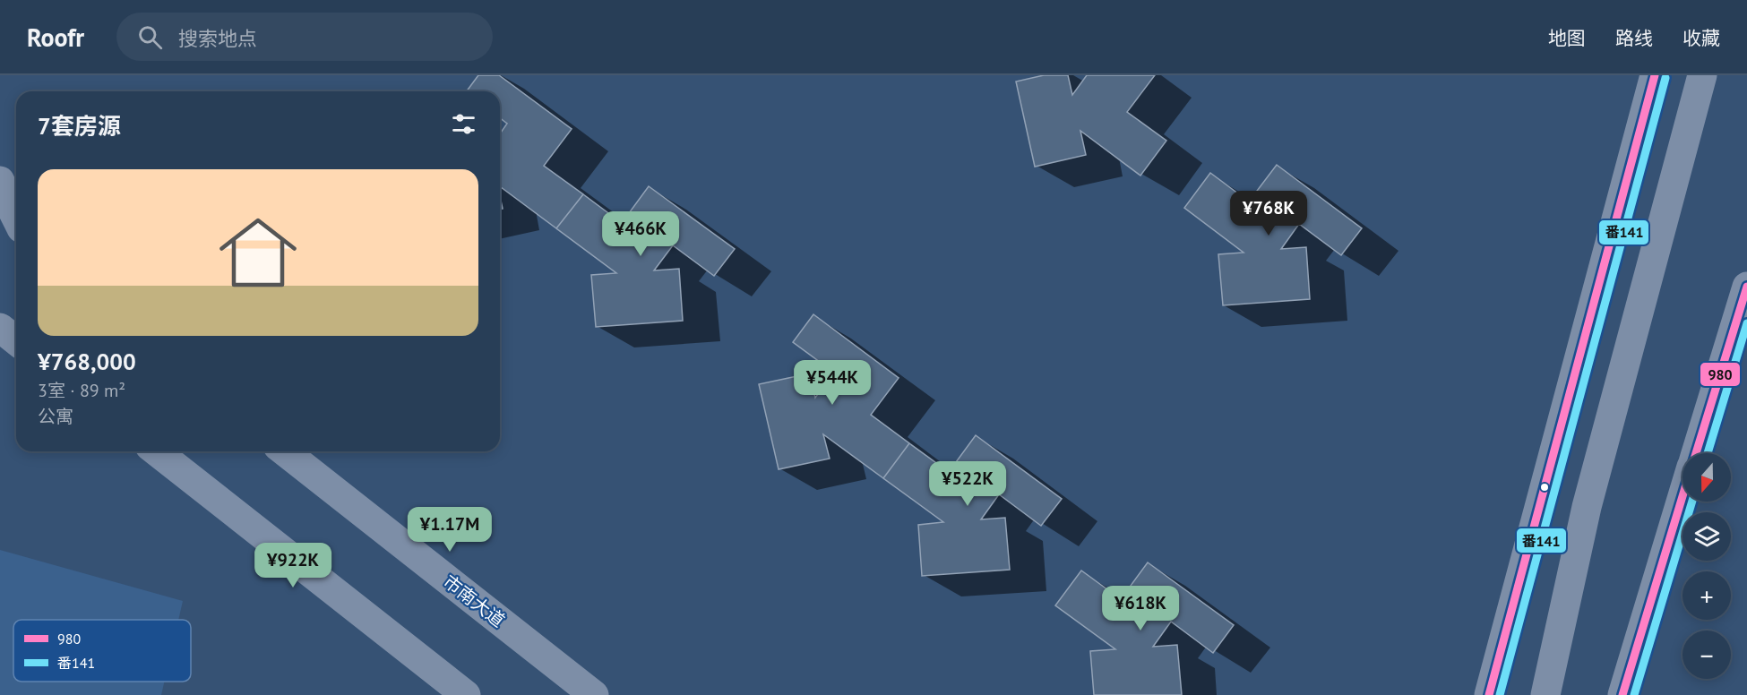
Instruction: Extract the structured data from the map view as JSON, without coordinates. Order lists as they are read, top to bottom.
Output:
{
  "streets": {
    "main road": ["市南大道"]
  },
  "lines": ["transit line 980", "transit line 番141"],
  "legend": ["980", "番141"],
  "north": "bottom",
  "page": {
    "header": "Roofr",
    "search": "搜索地点",
    "nav": ["地图", "路线", "收藏"],
    "heading": "7套房源",
    "list": [
      {
        "name": "¥768,000",
        "note": "3室 · 89 m² · 公寓"
      }
    ],
    "price": [
      "¥768K",
      "¥466K",
      "¥544K",
      "¥522K",
      "¥1.17M",
      "¥922K",
      "¥618K"
    ],
    "map_buttons": ["+", "−"]
  }
}
